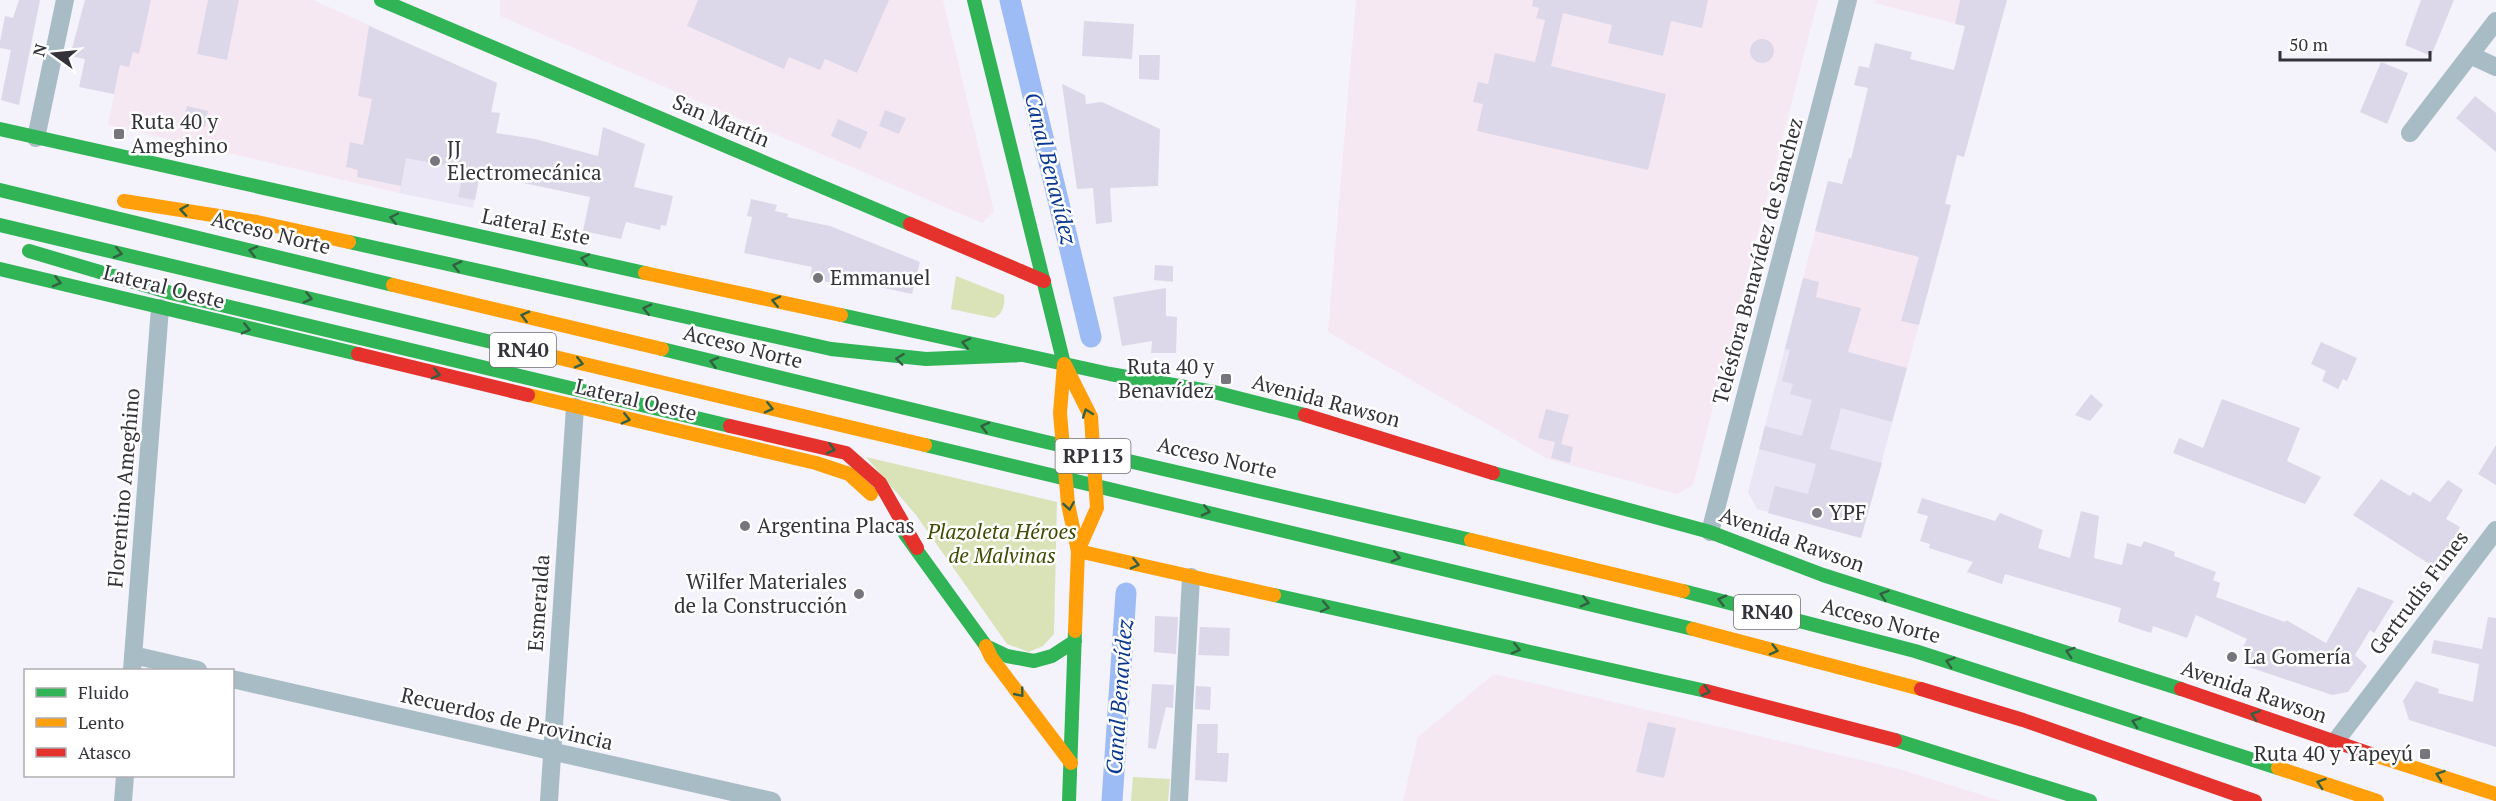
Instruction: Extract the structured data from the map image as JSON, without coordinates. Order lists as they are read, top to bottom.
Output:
{
  "streets": {
    "main road": [
      "San Martín",
      "Lateral Este",
      "Acceso Norte",
      "Lateral Oeste",
      "RN40",
      "Avenida Rawson",
      "RP113"
    ],
    "street": [
      "Telésfora Benavídez de Sanchez",
      "Florentino Ameghino",
      "Gertrudis Funes",
      "Esmeralda",
      "Recuerdos de Provincia"
    ]
  },
  "crossings": [
    ["San Martín", "RP113"],
    ["Lateral Este", "Avenida Rawson"],
    ["Lateral Este", "RP113"],
    ["Telésfora Benavídez de Sanchez", "Avenida Rawson"],
    ["Lateral Oeste", "RP113"],
    ["Lateral Oeste", "Florentino Ameghino"],
    ["Lateral Oeste", "Esmeralda"],
    ["Avenida Rawson", "RP113"],
    ["Avenida Rawson", "Gertrudis Funes"],
    ["Esmeralda", "Recuerdos de Provincia"]
  ],
  "water": ["Canal Benavídez"],
  "parks": ["Plazoleta Héroes de Malvinas"],
  "places": {
    "transit": ["Ruta 40 y Ameghino", "Ruta 40 y Benavídez", "Ruta 40 y Yapeyú"],
    "other": [
      "JJ Electromecánica",
      "Emmanuel",
      "YPF",
      "Argentina Placas",
      "Wilfer Materiales de la Construcción",
      "La Gomería"
    ]
  },
  "legend": ["Fluido", "Lento", "Atasco"],
  "scale_bar": "50 m",
  "north": "left"
}
